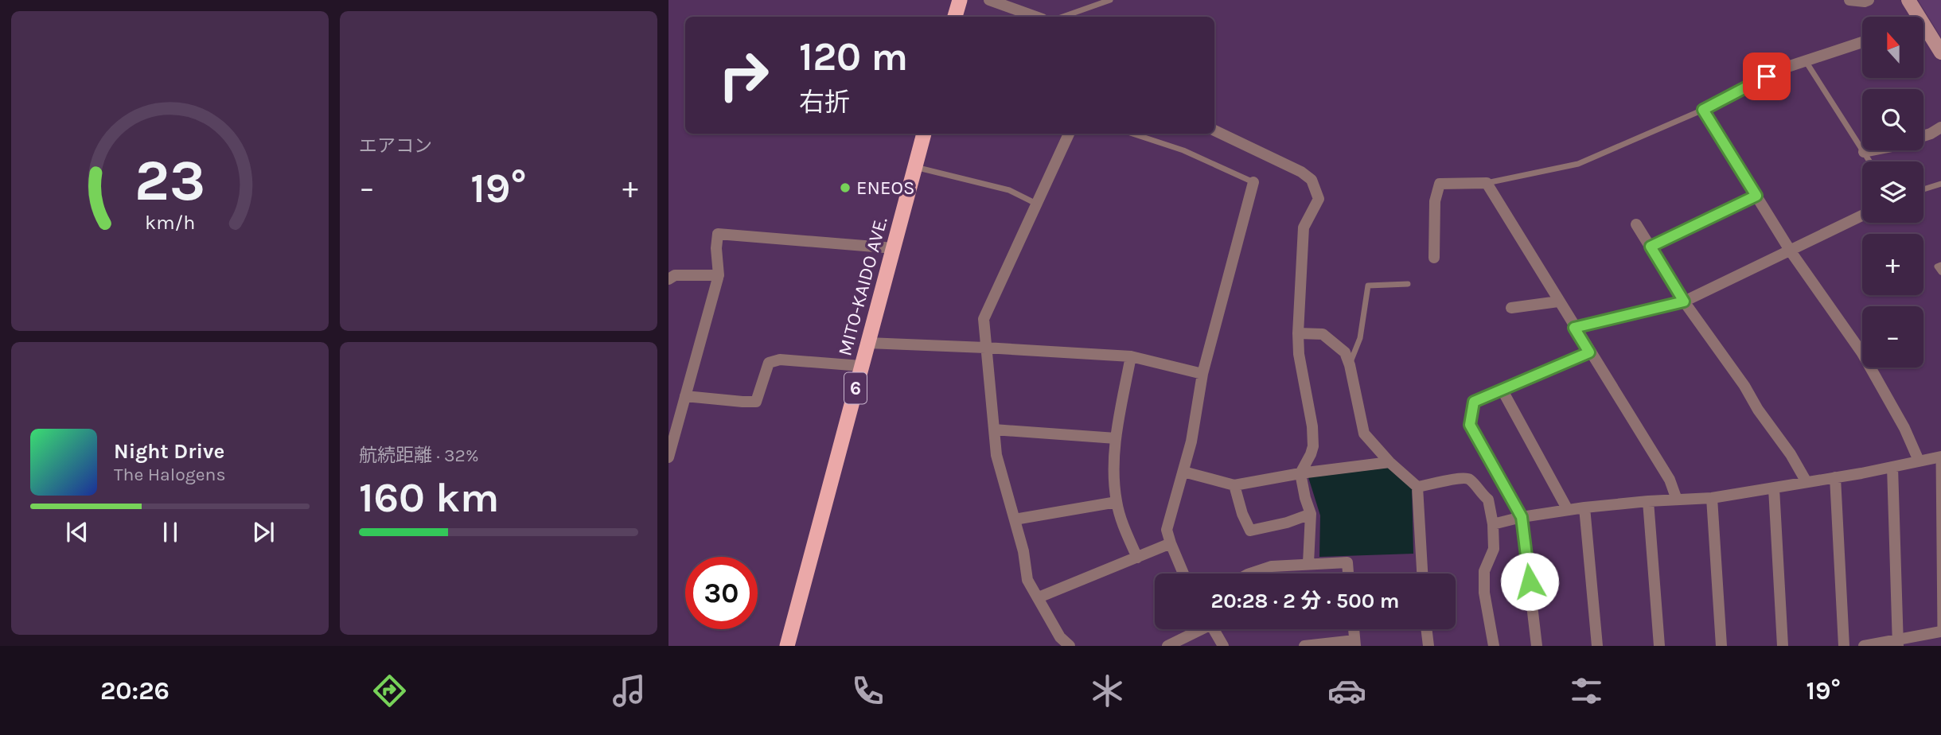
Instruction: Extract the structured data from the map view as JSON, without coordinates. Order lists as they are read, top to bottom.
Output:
{
  "streets": {
    "highway": ["MITO-KAIDO AVE.", "6"]
  },
  "places": ["ENEOS"],
  "north": "top",
  "page": {
    "tile": [
      "エアコン",
      ["航続距離 · 32%", "160 km"]
    ],
    "map_buttons": ["+", "−"],
    "turn": ["120 m", "右折"],
    "heat": ["−", "19°", "+"],
    "song": ["Night Drive", "The Halogens"],
    "limit": "30",
    "trip": "20:28 · 2 分 · 500 m",
    "tabs": ["20:26", "19°"],
    "gauge": ["23", "km/h"]
  }
}
